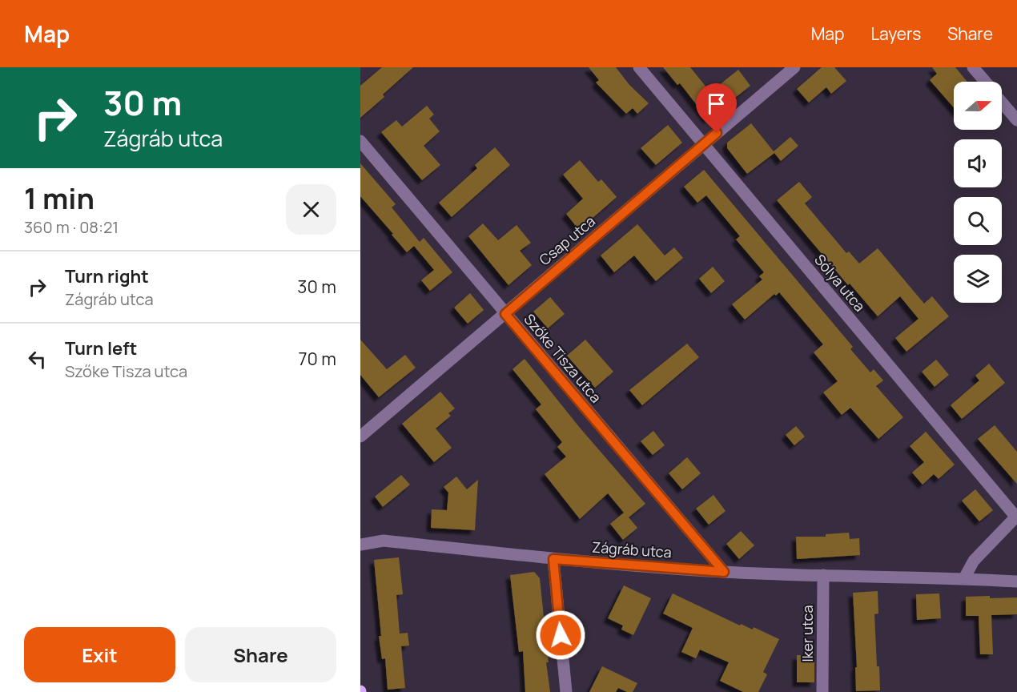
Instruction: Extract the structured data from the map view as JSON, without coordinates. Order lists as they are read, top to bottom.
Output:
{
  "streets": {
    "street": [
      "Csap utca",
      "Sólya utca",
      "Szőke Tisza utca",
      "Zágráb utca",
      "Iker utca"
    ]
  },
  "crossings": [
    ["Csap utca", "Sólya utca"],
    ["Csap utca", "Szőke Tisza utca"],
    ["Szőke Tisza utca", "Zágráb utca"],
    ["Zágráb utca", "Iker utca"]
  ],
  "north": "right",
  "page": {
    "header": "Map",
    "nav": ["Map", "Layers", "Share"],
    "turn": ["30 m", "Zágráb utca"],
    "heading": ["1 min", "360 m · 08:21"],
    "list": [
      {
        "name": "Turn right",
        "note": "Zágráb utca",
        "value": "30 m"
      },
      {
        "name": "Turn left",
        "note": "Szőke Tisza utca",
        "value": "70 m"
      }
    ],
    "buttons": ["Exit", "Share"]
  }
}
